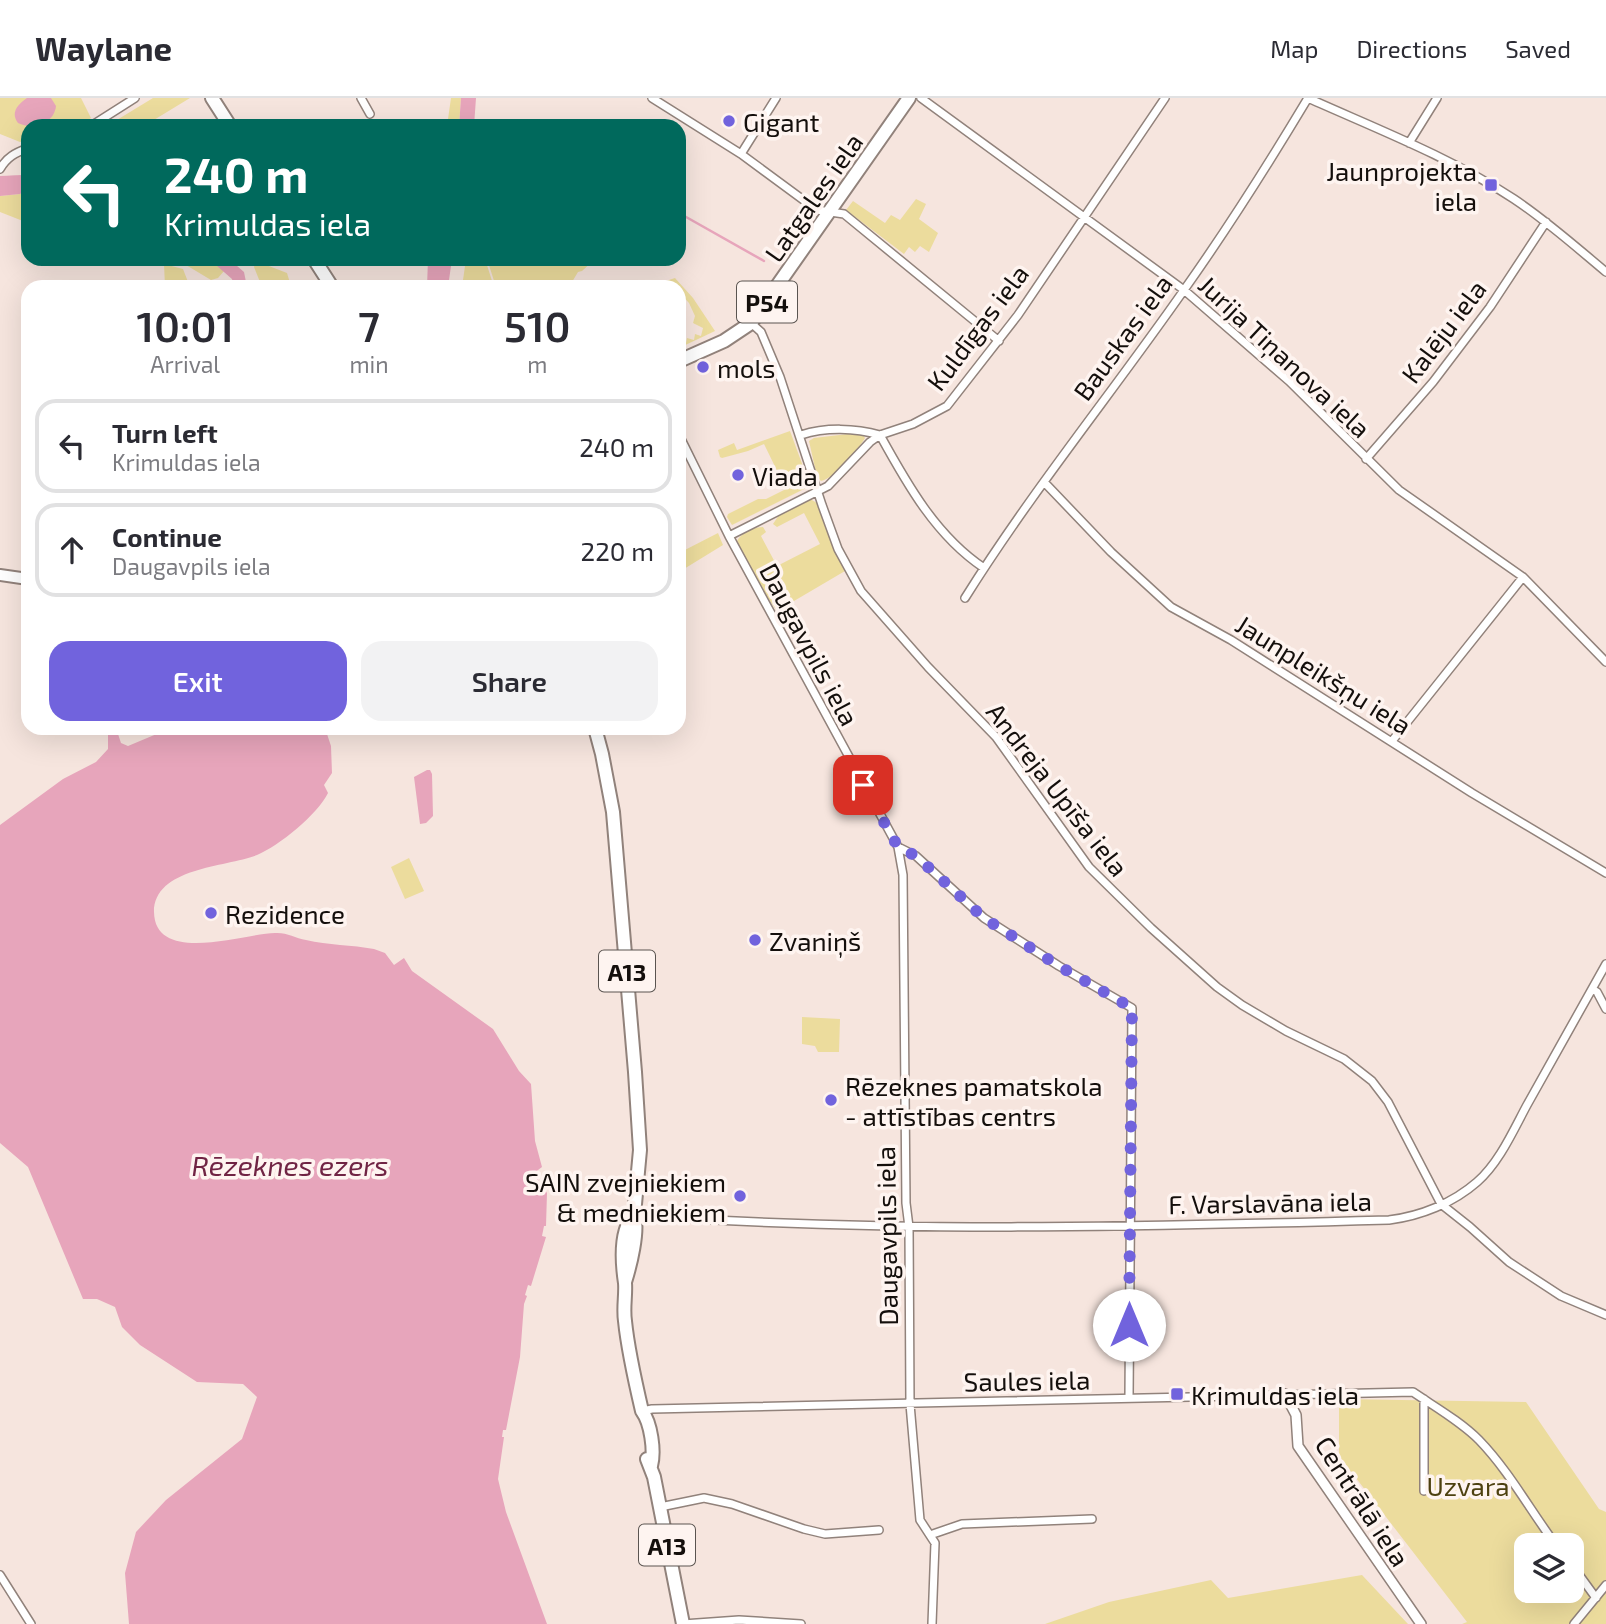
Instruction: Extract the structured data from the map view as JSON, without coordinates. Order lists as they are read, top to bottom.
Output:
{
  "streets": {
    "main road": ["Latgales iela", "P54", "A13"],
    "street": [
      "Kuldīgas iela",
      "Kalēju iela",
      "Bauskas iela",
      "Jurija Tiņanova iela",
      "Daugavpils iela",
      "Jaunpleikšņu iela",
      "Andreja Upīša iela",
      "F. Varslavāna iela",
      "Saules iela",
      "Centrālā iela"
    ]
  },
  "crossings": [
    ["Latgales iela", "Andreja Upīša iela"],
    ["Kuldīgas iela", "Jurija Tiņanova iela"],
    ["Kuldīgas iela", "Daugavpils iela"],
    ["Kuldīgas iela", "Andreja Upīša iela"],
    ["Kalēju iela", "Jurija Tiņanova iela"],
    ["Bauskas iela", "Jurija Tiņanova iela"],
    ["Bauskas iela", "Jaunpleikšņu iela"],
    ["Daugavpils iela", "F. Varslavāna iela"],
    ["Daugavpils iela", "Saules iela"],
    ["Andreja Upīša iela", "F. Varslavāna iela"],
    ["A13", "F. Varslavāna iela"],
    ["A13", "Saules iela"],
    ["Saules iela", "Centrālā iela"]
  ],
  "water": ["Rēzeknes ezers"],
  "parks": ["Uzvara"],
  "places": {
    "other": [
      "Gigant",
      "mols",
      "Viada",
      "Rezidence",
      "Zvaniņš",
      "Rēzeknes pamatskola - attīstības centrs",
      "SAIN zvejniekiem & medniekiem"
    ],
    "transit": ["Jaunprojekta iela", "Krimuldas iela"]
  },
  "page": {
    "header": "Waylane",
    "nav": ["Map", "Directions", "Saved"],
    "turn": ["240 m", "Krimuldas iela"],
    "eta": [
      "10:01",
      "Arrival",
      "7",
      "min",
      "510",
      "m"
    ],
    "list": [
      {
        "name": "Turn left",
        "note": "Krimuldas iela",
        "value": "240 m"
      },
      {
        "name": "Continue",
        "note": "Daugavpils iela",
        "value": "220 m"
      }
    ],
    "buttons": ["Exit", "Share"]
  }
}
